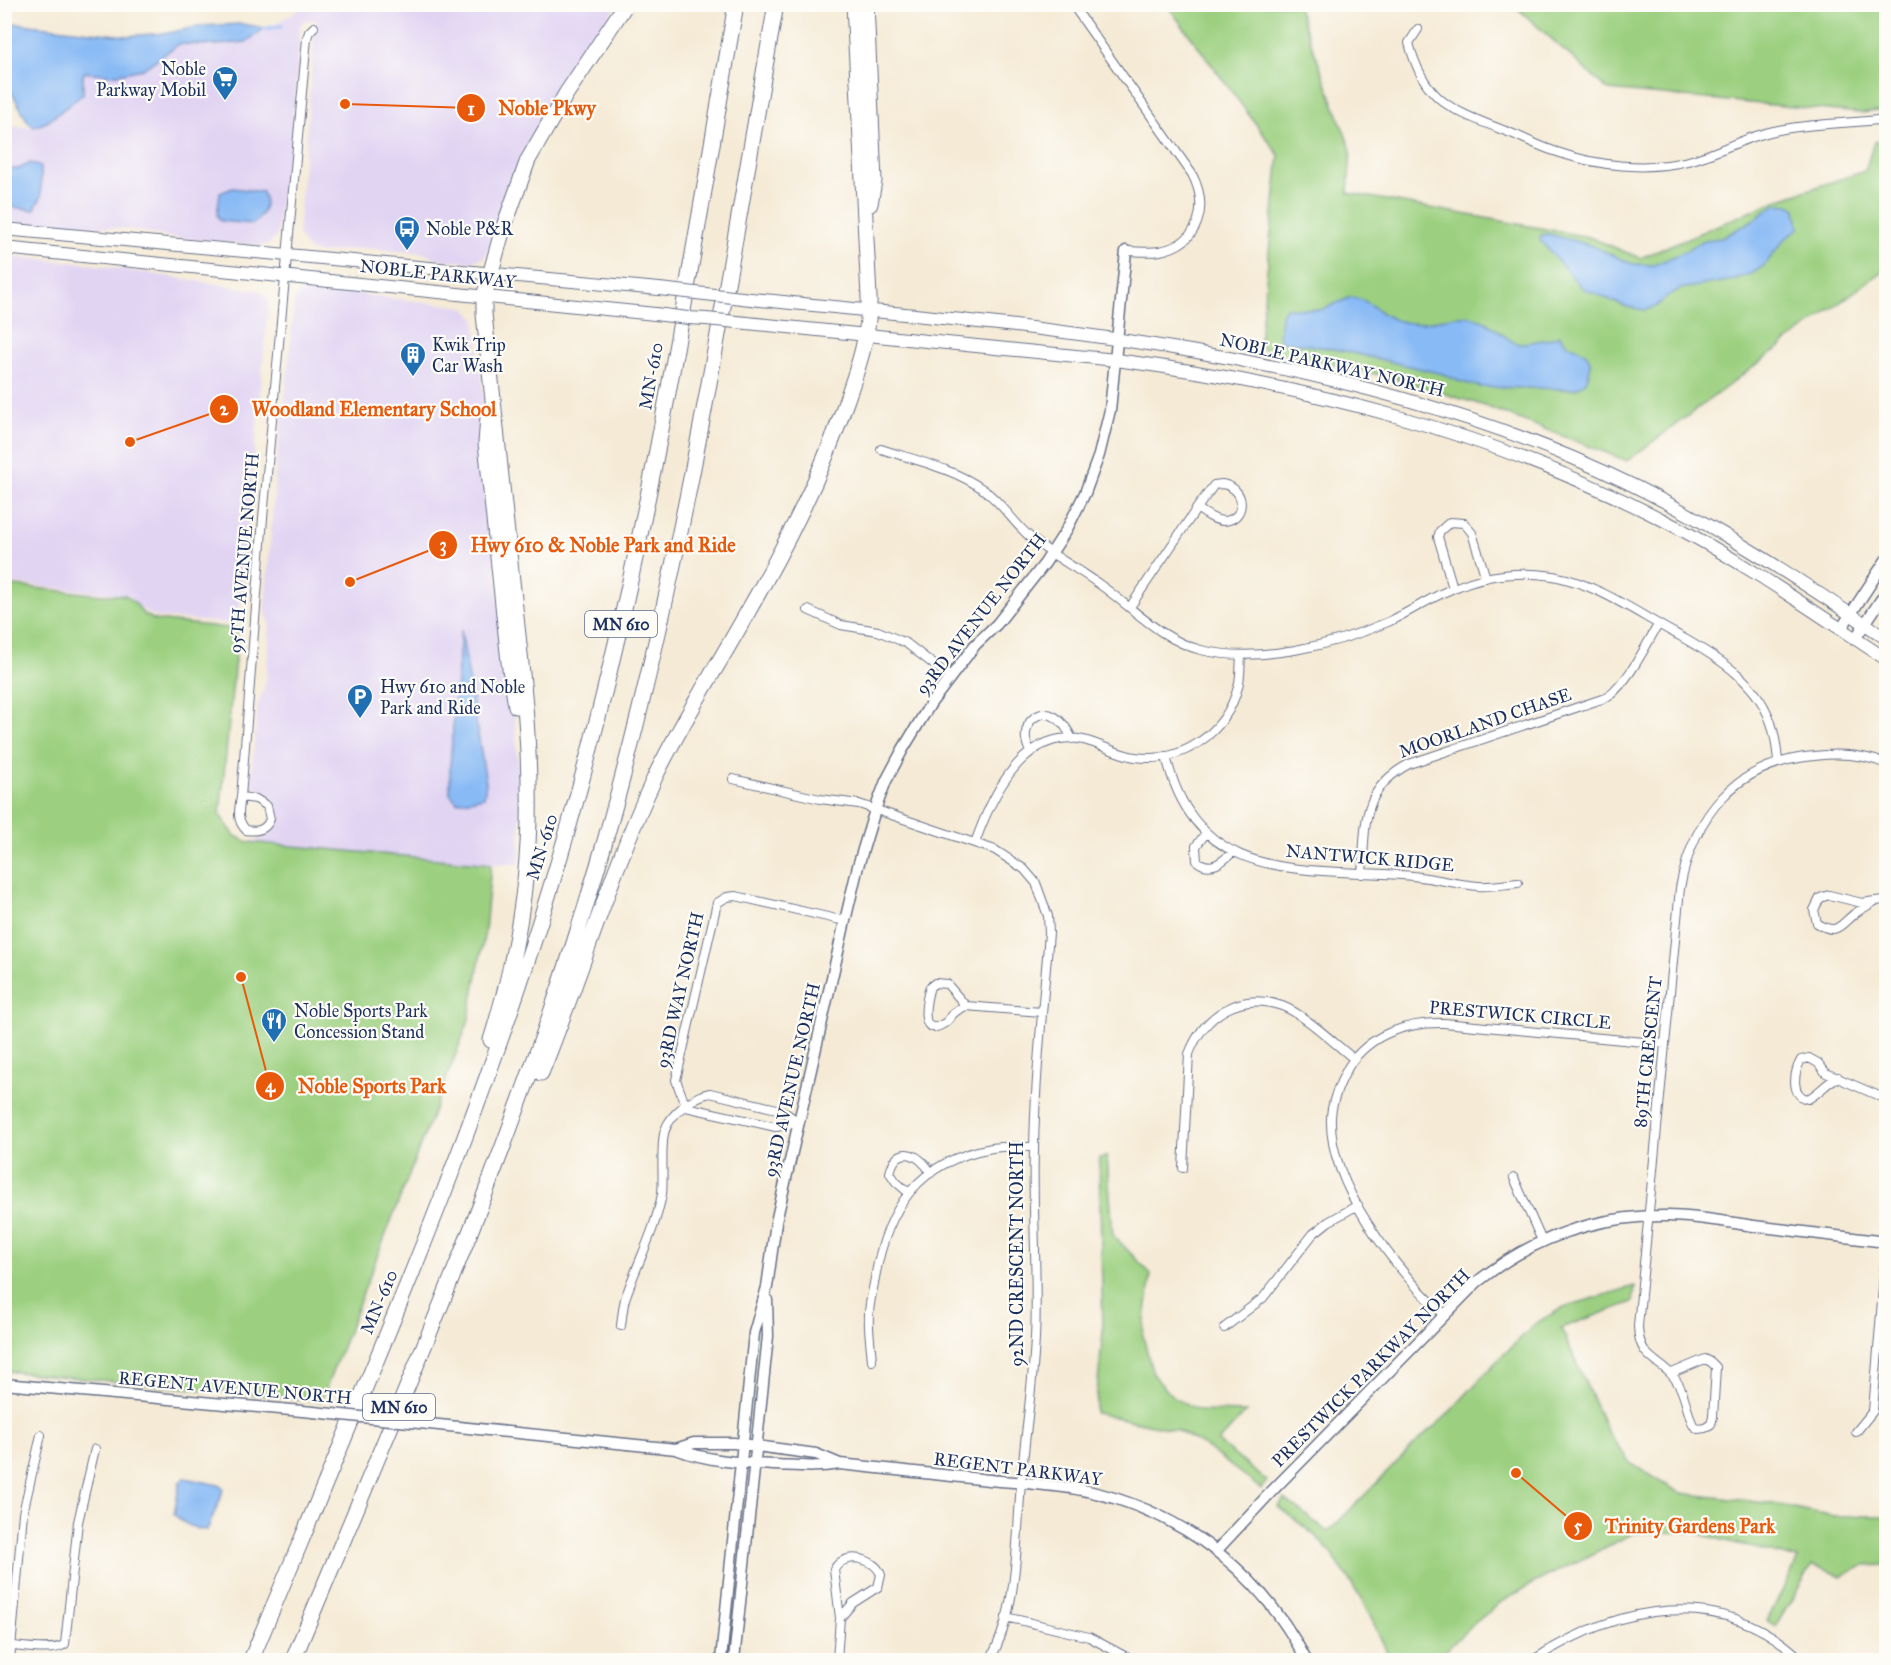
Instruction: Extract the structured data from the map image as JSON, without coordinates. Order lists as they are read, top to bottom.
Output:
{
  "streets": {
    "highway": ["MN-610", "MN 610"],
    "main road": ["NOBLE PARKWAY", "NOBLE PARKWAY NORTH"],
    "street": [
      "95TH AVENUE NORTH",
      "93RD AVENUE NORTH",
      "MOORLAND CHASE",
      "NANTWICK RIDGE",
      "93RD WAY NORTH",
      "PRESTWICK CIRCLE",
      "89TH CRESCENT",
      "92ND CRESCENT NORTH",
      "PRESTWICK PARKWAY NORTH",
      "REGENT AVENUE NORTH",
      "REGENT PARKWAY"
    ]
  },
  "crossings": [
    ["NOBLE PARKWAY", "NOBLE PARKWAY NORTH"],
    ["NOBLE PARKWAY", "95TH AVENUE NORTH"],
    ["NOBLE PARKWAY NORTH", "93RD AVENUE NORTH"],
    ["93RD AVENUE NORTH", "93RD WAY NORTH"],
    ["93RD AVENUE NORTH", "REGENT AVENUE NORTH"],
    ["93RD AVENUE NORTH", "REGENT PARKWAY"],
    ["MOORLAND CHASE", "NANTWICK RIDGE"],
    ["PRESTWICK CIRCLE", "89TH CRESCENT"],
    ["PRESTWICK CIRCLE", "PRESTWICK PARKWAY NORTH"],
    ["89TH CRESCENT", "PRESTWICK PARKWAY NORTH"],
    ["92ND CRESCENT NORTH", "REGENT PARKWAY"],
    ["PRESTWICK PARKWAY NORTH", "REGENT PARKWAY"],
    ["REGENT AVENUE NORTH", "REGENT PARKWAY"]
  ],
  "places": {
    "supermarket": ["Noble Parkway Mobil"],
    "other": [
      "Noble Pkwy",
      "Woodland Elementary School",
      "Hwy 610 & Noble Park and Ride",
      "Noble Sports Park",
      "Trinity Gardens Park"
    ],
    "bus stop": ["Noble P&R"],
    "building": ["Kwik Trip Car Wash"],
    "parking": ["Hwy 610 and Noble Park and Ride"],
    "restaurant": ["Noble Sports Park Concession Stand"]
  }
}
